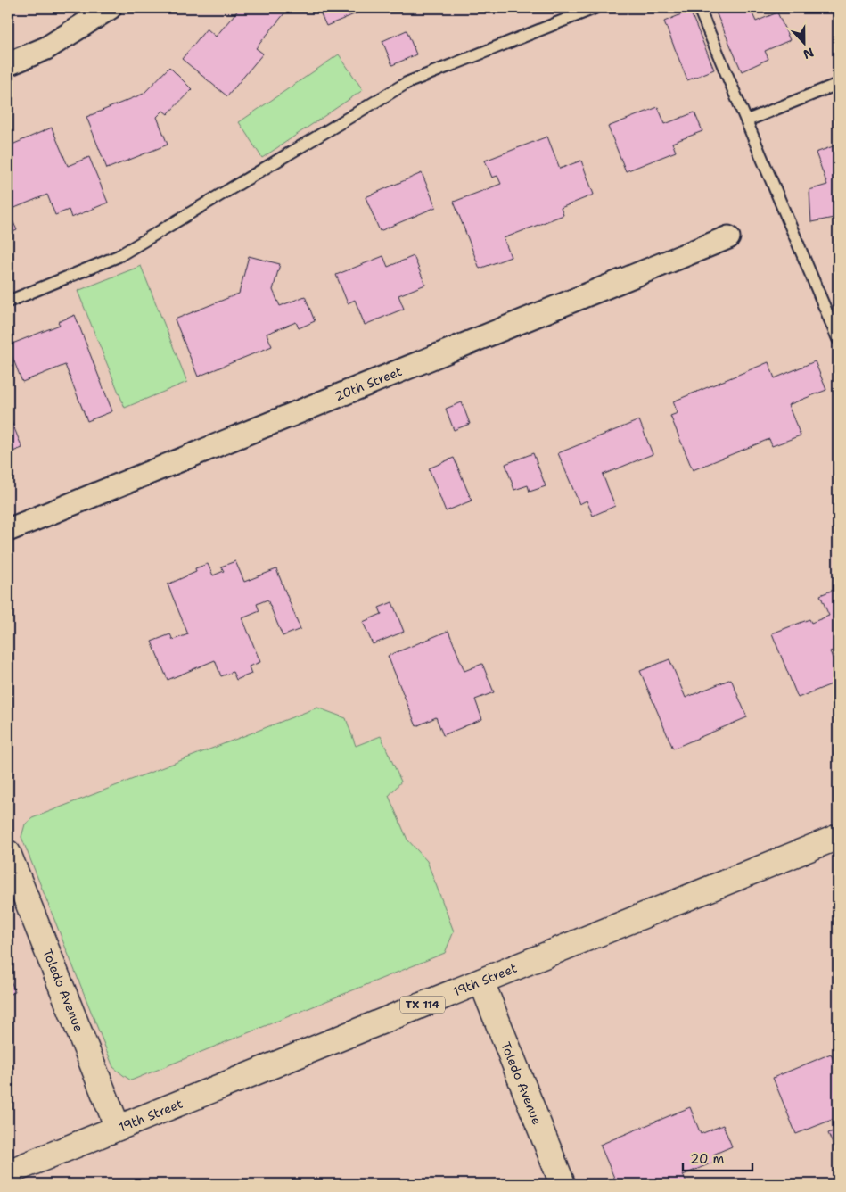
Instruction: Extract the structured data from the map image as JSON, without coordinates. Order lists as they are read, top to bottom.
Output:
{
  "streets": {
    "main road": ["19th Street", "Toledo Avenue", "TX 114"],
    "street": ["20th Street"]
  },
  "crossings": [
    ["19th Street", "Toledo Avenue"]
  ],
  "scale_bar": "20 m",
  "north": "bottom"
}
